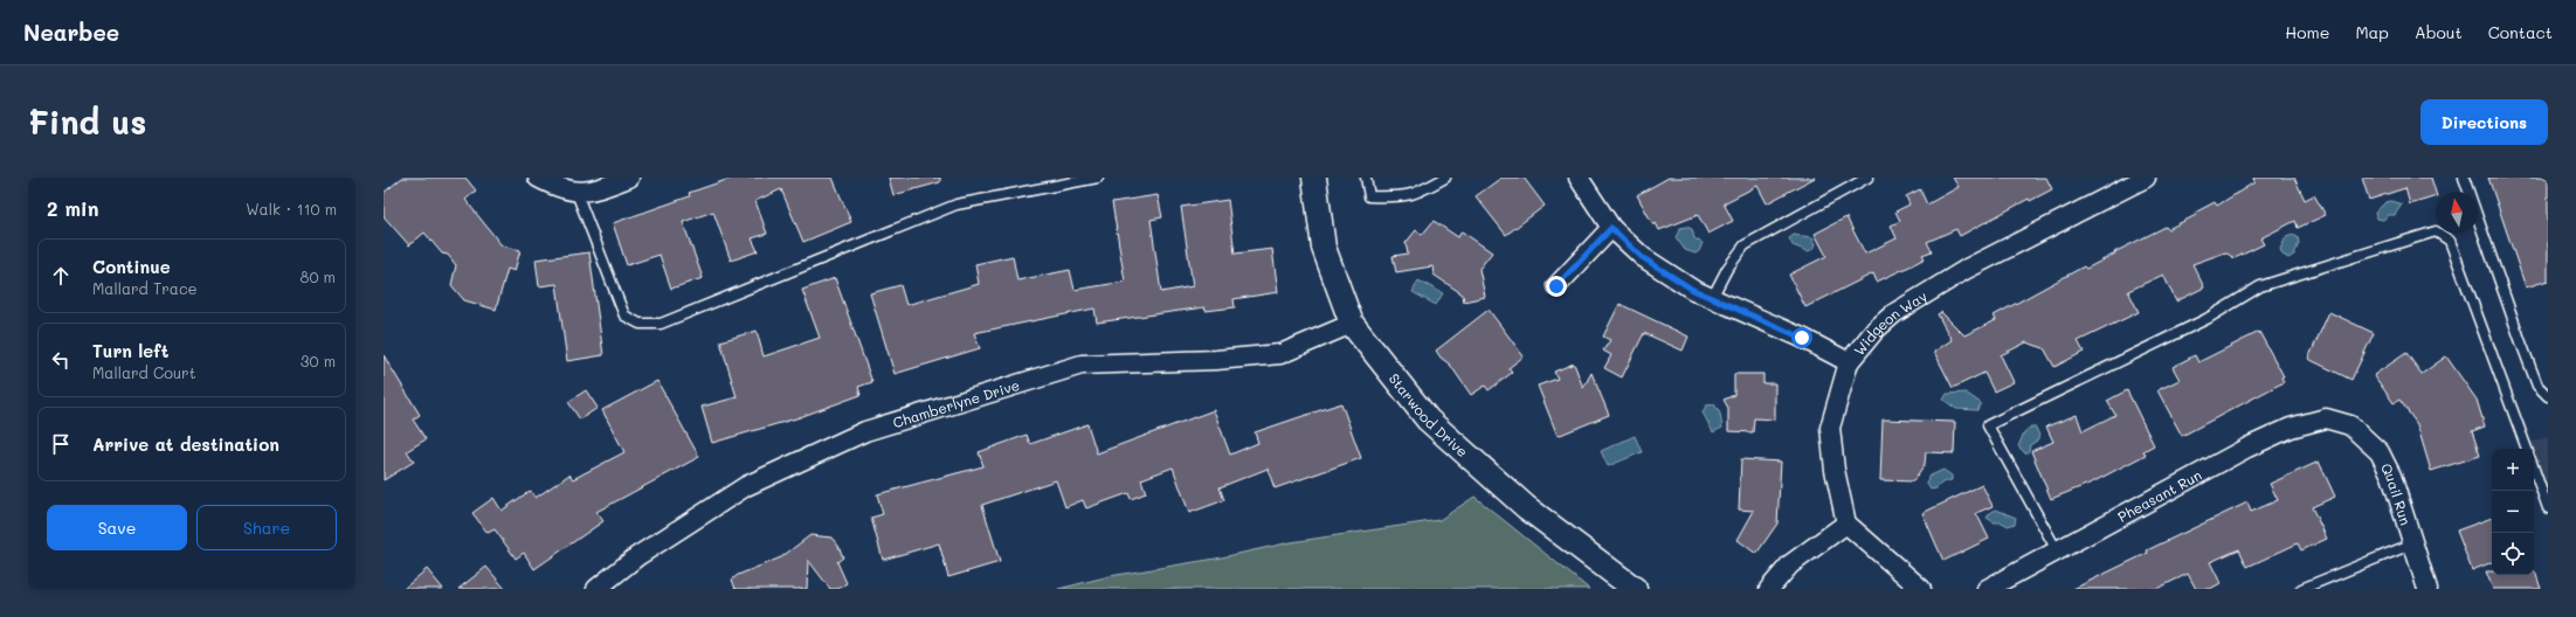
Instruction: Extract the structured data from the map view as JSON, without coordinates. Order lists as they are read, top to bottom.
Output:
{
  "streets": {
    "street": [
      "Widgeon Way",
      "Chamberlyne Drive",
      "Starwood Drive",
      "Quail Run",
      "Pheasant Run"
    ]
  },
  "crossings": [
    ["Chamberlyne Drive", "Starwood Drive"],
    ["Quail Run", "Pheasant Run"]
  ],
  "north": "top",
  "page": {
    "header": "Nearbee",
    "nav": [
      "Home",
      "Map",
      "About",
      "Contact"
    ],
    "buttons": [
      "Directions",
      ["Save", "Share"]
    ],
    "title": "Find us",
    "heading": ["2 min", "Walk · 110 m"],
    "list": [
      ["Continue", "Mallard Trace", "80 m"],
      ["Turn left", "Mallard Court", "30 m"],
      "Arrive at destination"
    ],
    "map_buttons": ["+", "−"]
  }
}
